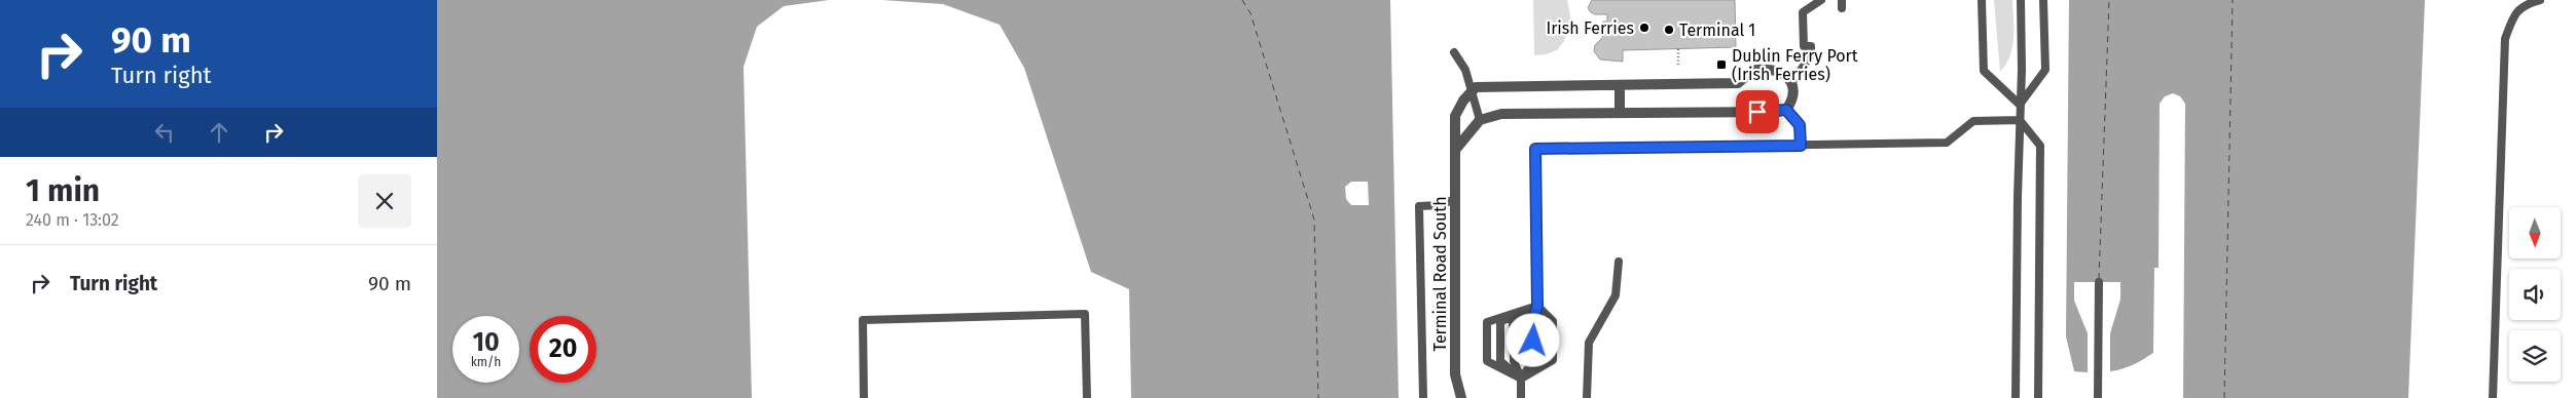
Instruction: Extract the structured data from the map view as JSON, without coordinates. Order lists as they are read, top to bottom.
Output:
{
  "streets": {
    "street": ["Terminal Road South"]
  },
  "places": {
    "other": ["Irish Ferries", "Terminal 1"],
    "transit": ["Dublin Ferry Port (Irish Ferries)"]
  },
  "north": "bottom",
  "page": {
    "turn": ["90 m", "Turn right"],
    "heading": ["1 min", "240 m · 13:02"],
    "list": [
      {
        "name": "Turn right",
        "value": "90 m"
      }
    ],
    "speed": "10 km/h",
    "limit": "20"
  }
}
